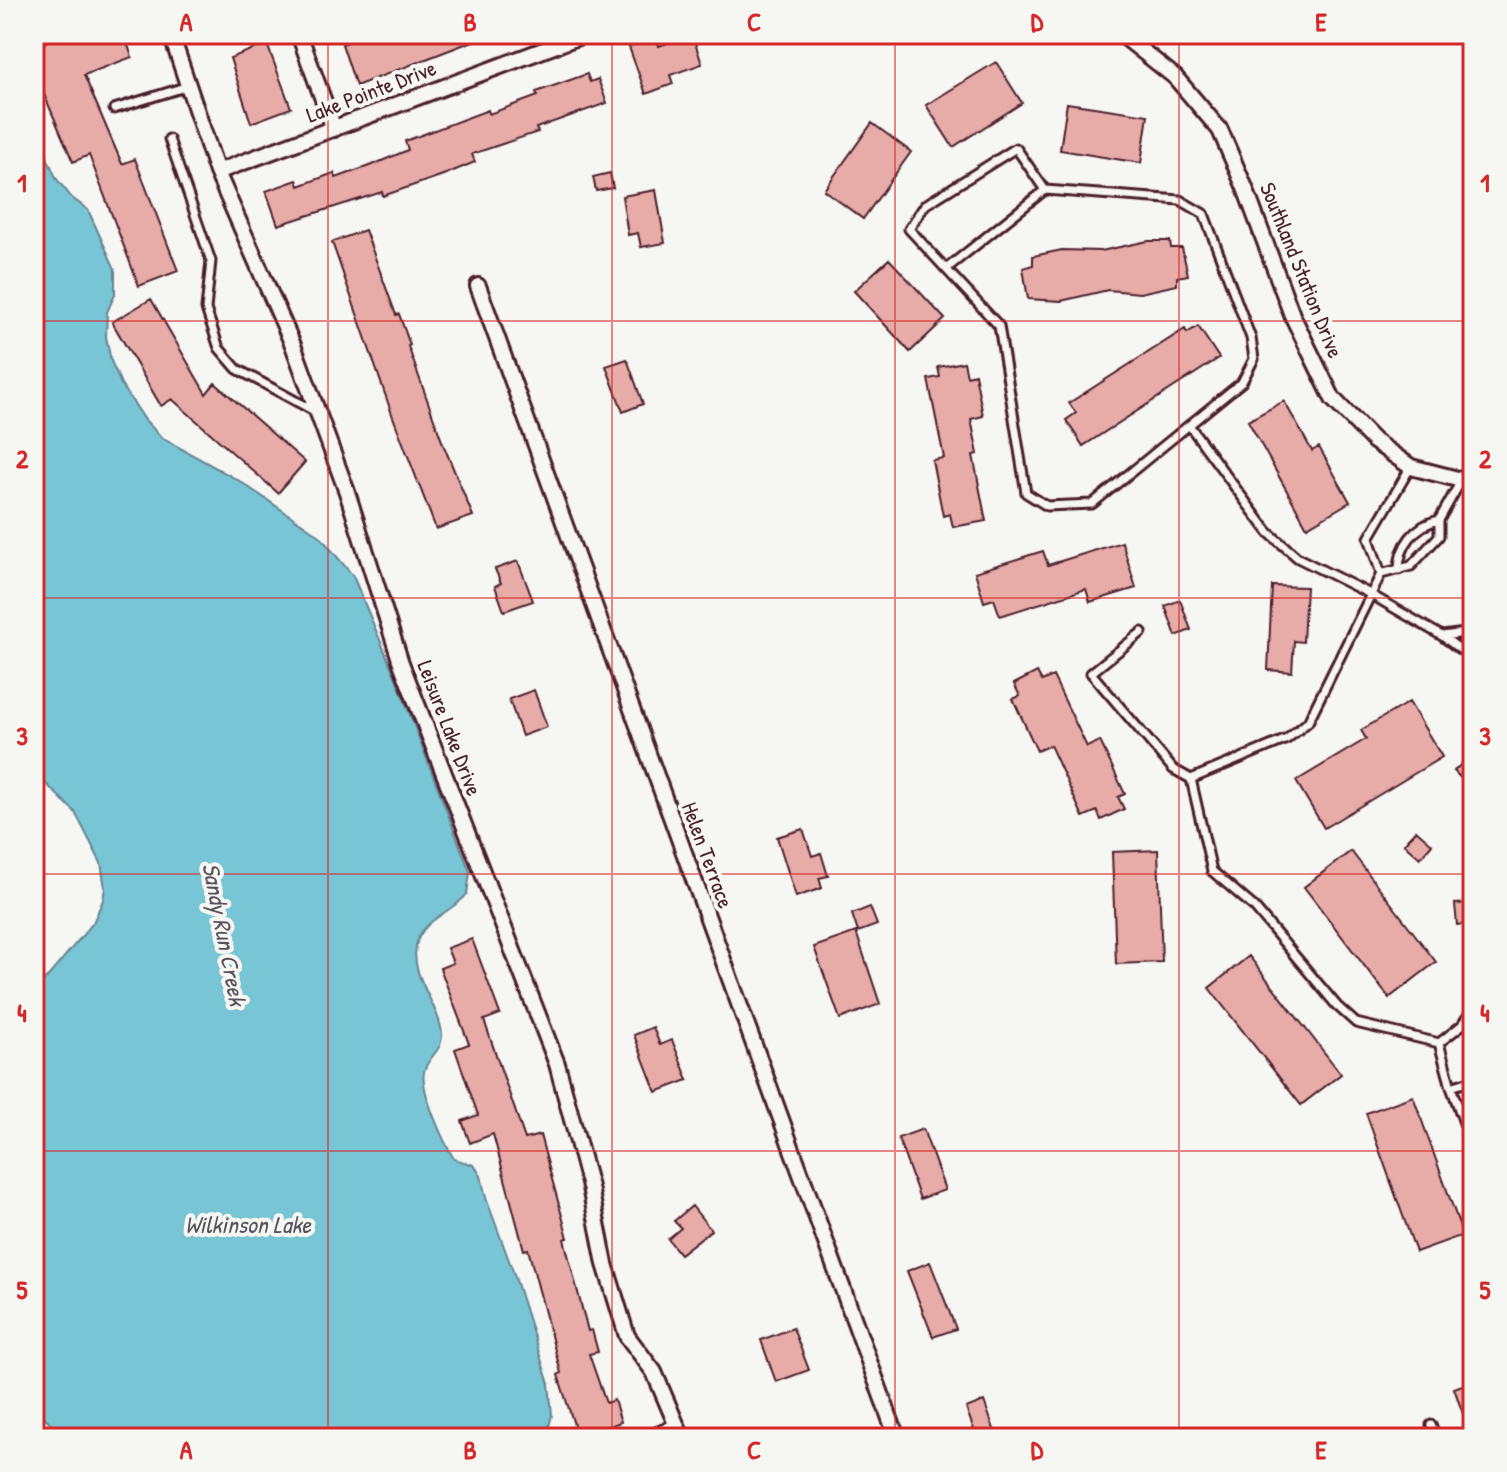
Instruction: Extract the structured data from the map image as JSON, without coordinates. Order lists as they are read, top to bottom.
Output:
{
  "streets": {
    "street": [
      "Lake Pointe Drive",
      "Southland Station Drive",
      "Leisure Lake Drive",
      "Helen Terrace"
    ]
  },
  "crossings": [
    ["Lake Pointe Drive", "Leisure Lake Drive"]
  ],
  "water": ["Sandy Run Creek", "Wilkinson Lake"],
  "grid": {
    "columns": [
      "A",
      "B",
      "C",
      "D",
      "E"
    ],
    "rows": [
      "1",
      "2",
      "3",
      "4",
      "5"
    ]
  }
}
